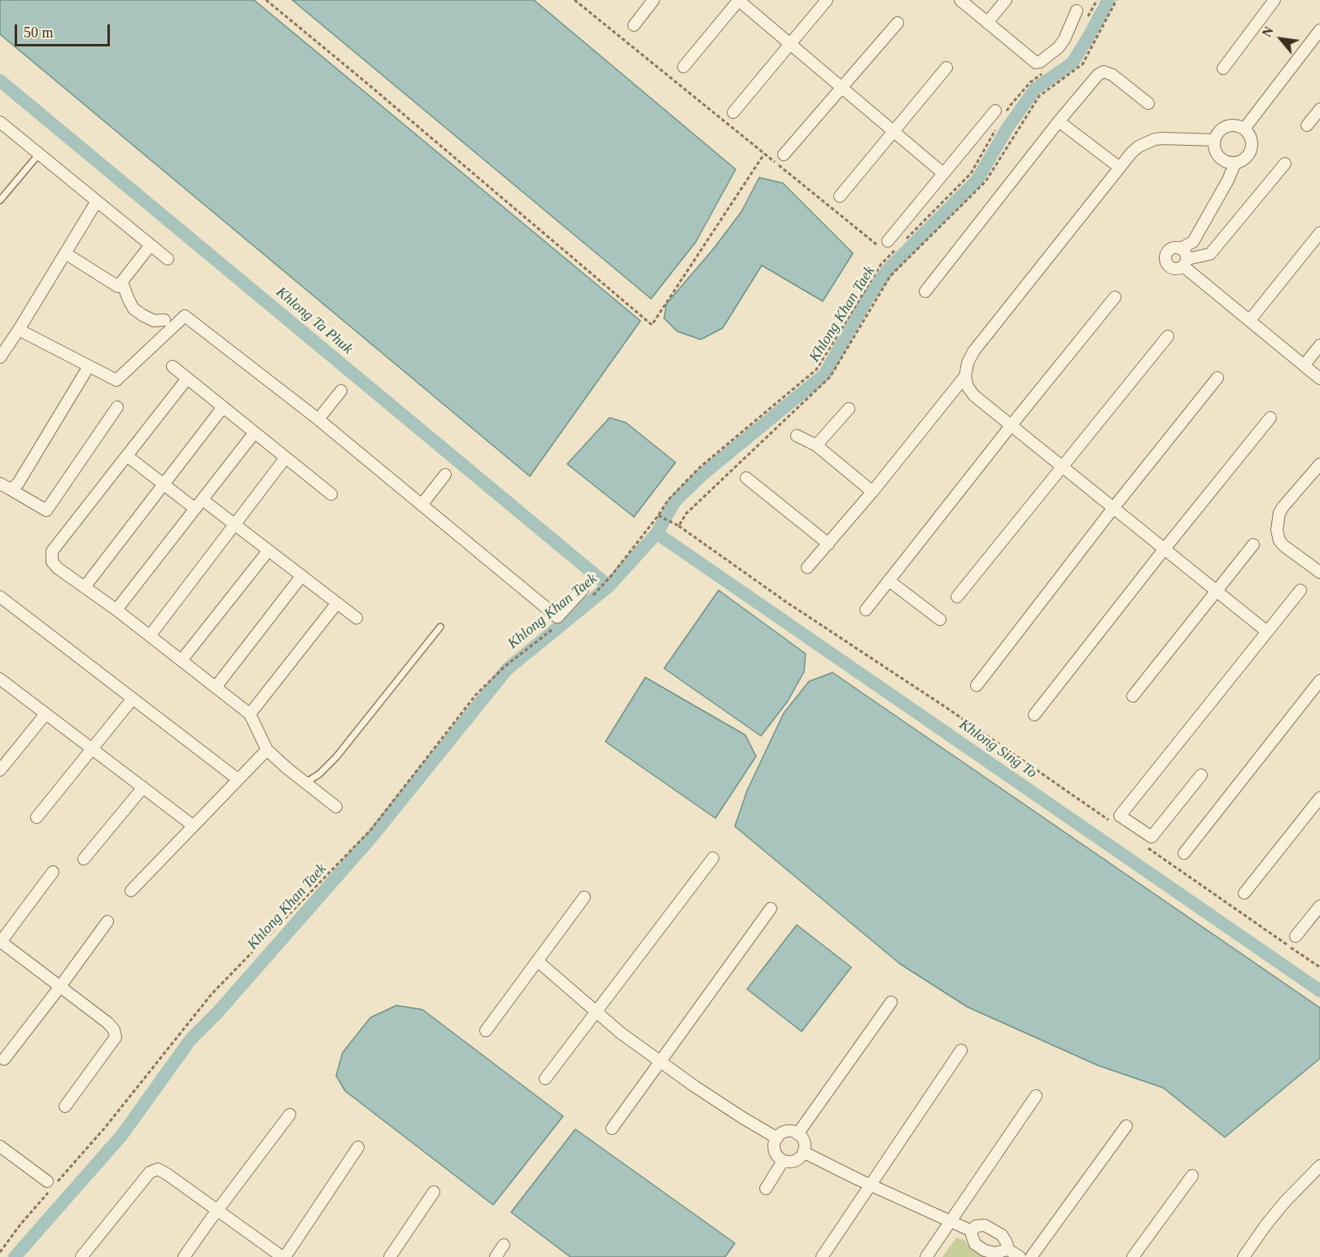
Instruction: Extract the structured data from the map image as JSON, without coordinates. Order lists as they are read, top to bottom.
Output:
{
  "water": ["Khlong Khan Taek", "Khlong Ta Phuk", "Khlong Sing To"],
  "scale_bar": "50 m",
  "north": "top left"
}
